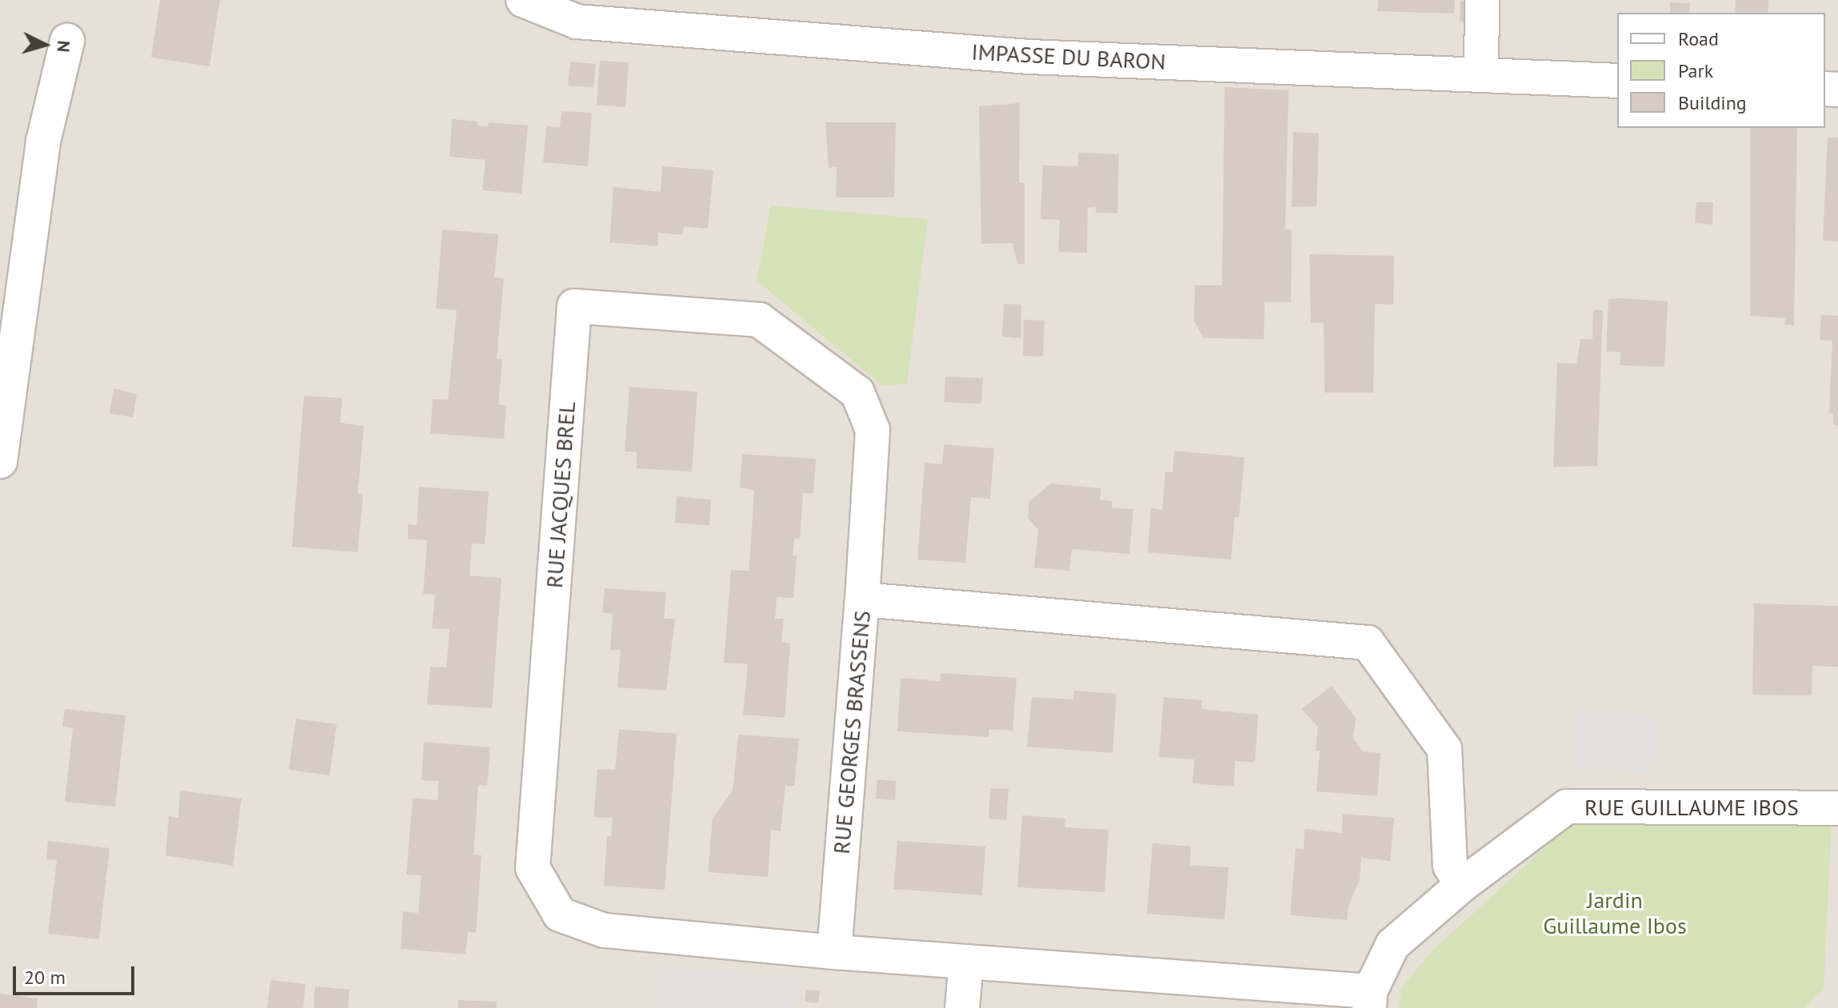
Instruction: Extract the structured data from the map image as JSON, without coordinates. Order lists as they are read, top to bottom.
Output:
{
  "streets": {
    "street": [
      "IMPASSE DU BARON",
      "RUE JACQUES BREL",
      "RUE GEORGES BRASSENS",
      "RUE GUILLAUME IBOS"
    ]
  },
  "crossings": [
    ["RUE JACQUES BREL", "RUE GEORGES BRASSENS"],
    ["RUE GEORGES BRASSENS", "RUE GUILLAUME IBOS"]
  ],
  "parks": ["Jardin Guillaume Ibos"],
  "legend": ["Road", "Park", "Building"],
  "scale_bar": "20 m",
  "north": "right"
}
